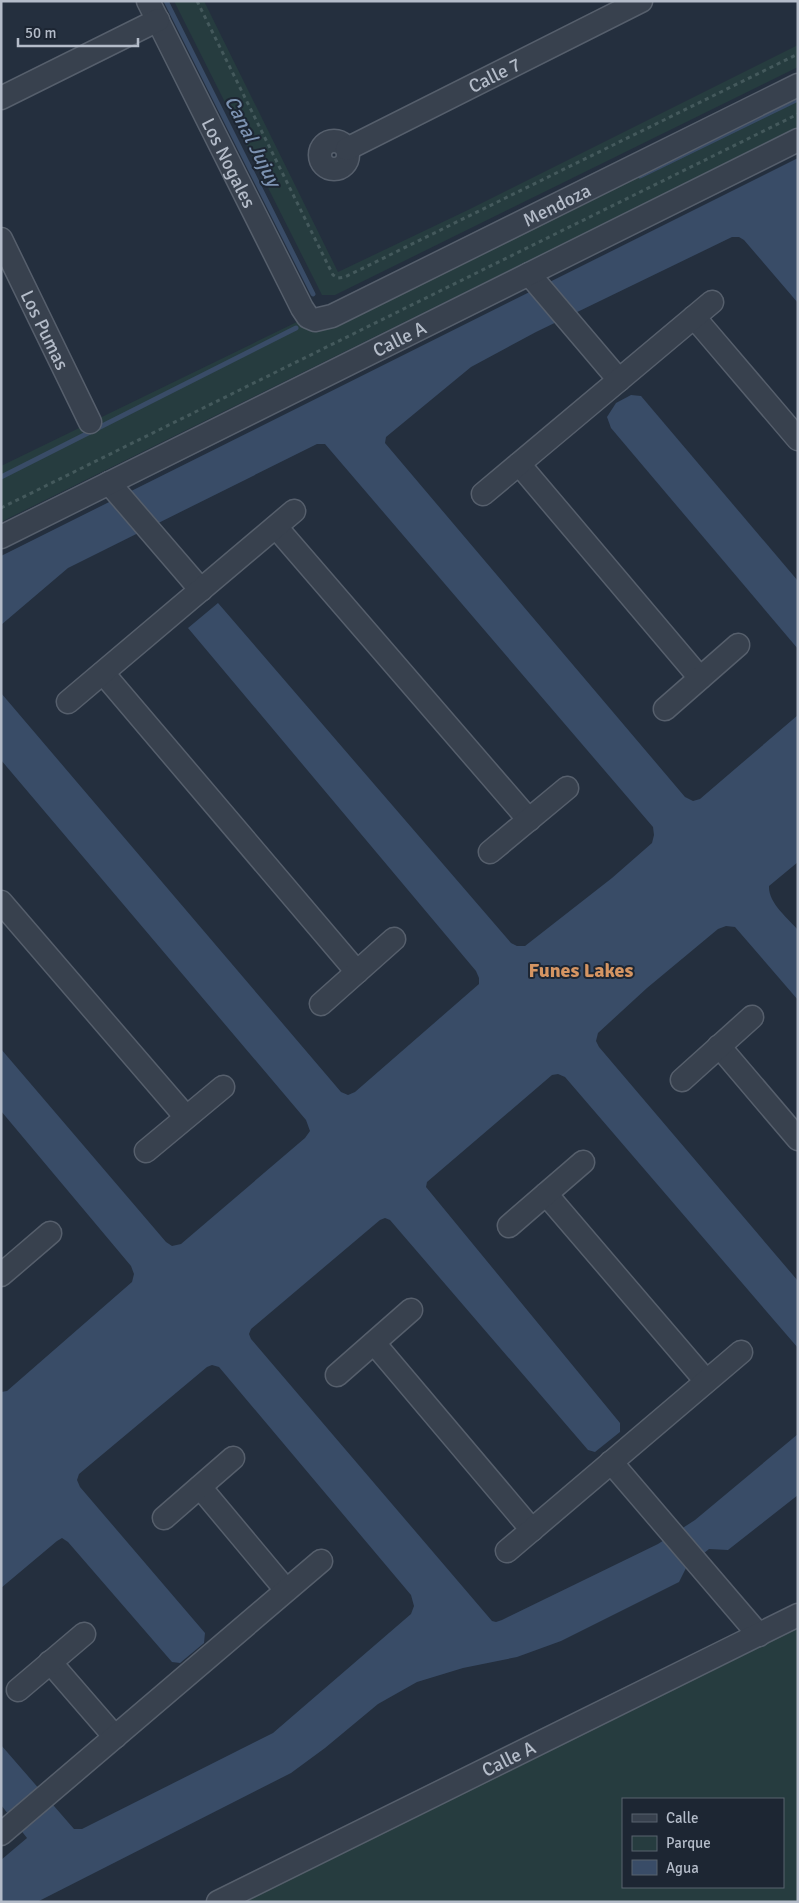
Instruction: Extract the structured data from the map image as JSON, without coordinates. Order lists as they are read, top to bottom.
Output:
{
  "streets": {
    "street": [
      "Calle 7",
      "Los Nogales",
      "Mendoza",
      "Los Pumas",
      "Calle A"
    ]
  },
  "crossings": [
    ["Los Nogales", "Mendoza"]
  ],
  "districts": ["Funes Lakes"],
  "water": ["Canal Jujuy"],
  "legend": ["Calle", "Parque", "Agua"],
  "scale_bar": "50 m"
}
